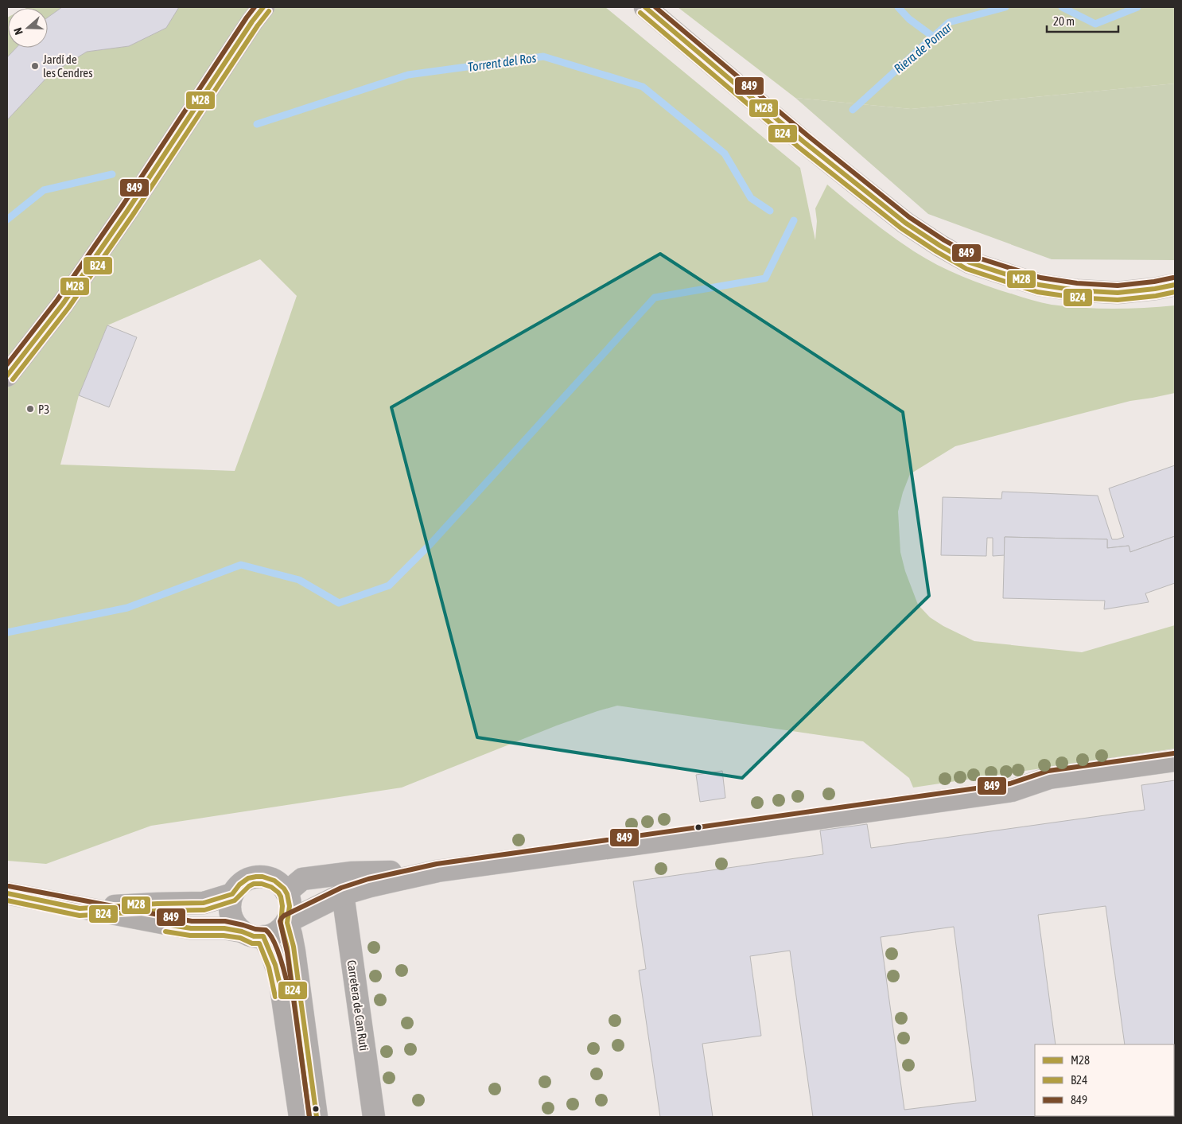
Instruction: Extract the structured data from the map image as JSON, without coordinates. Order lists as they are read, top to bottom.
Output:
{
  "streets": {
    "street": ["Carretera de Can Ruti"]
  },
  "water": ["Riera de Pomar", "Torrent del Ros"],
  "places": ["Jardí de les Cendres", "P3"],
  "lines": ["transit line M28", "transit line 849", "transit line B24"],
  "legend": ["M28", "B24", "849"],
  "scale_bar": "20 m",
  "north": "left"
}
